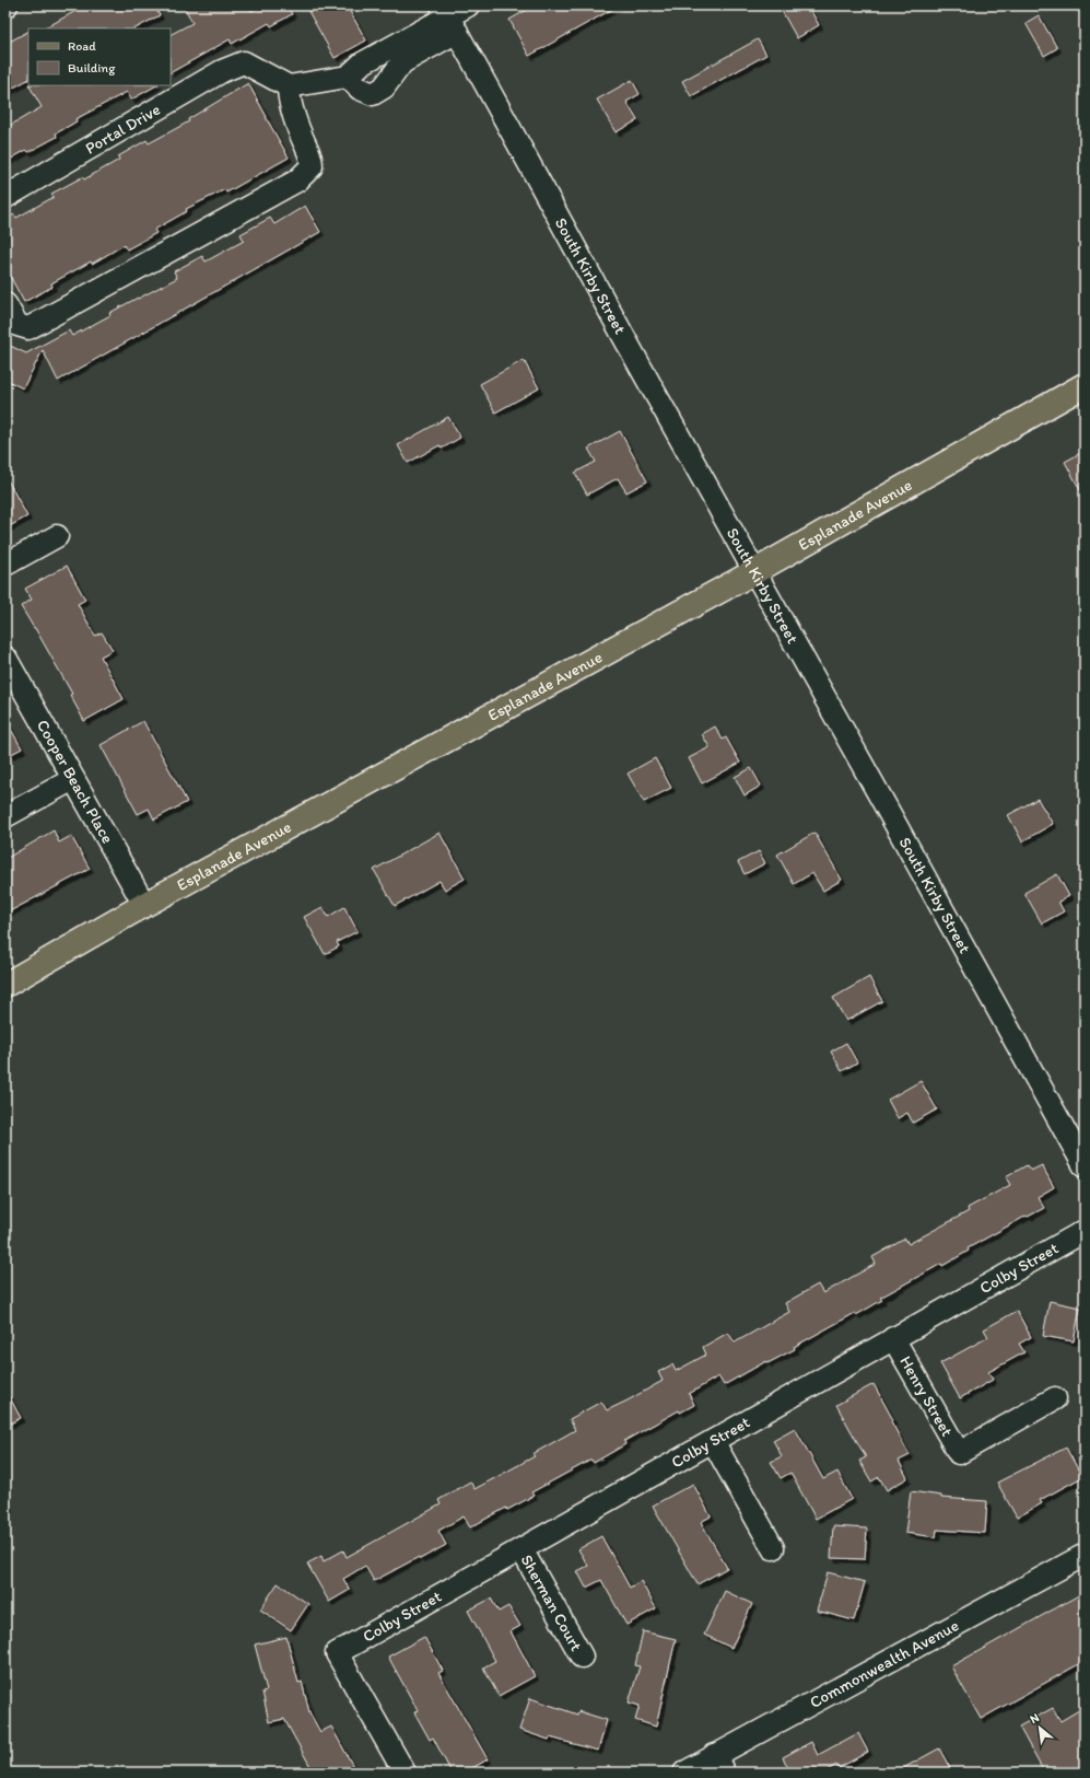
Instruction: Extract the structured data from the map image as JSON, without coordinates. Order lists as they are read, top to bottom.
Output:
{
  "streets": {
    "main road": ["Esplanade Avenue"],
    "street": [
      "Portal Drive",
      "South Kirby Street",
      "Cooper Beach Place",
      "Colby Street",
      "Henry Street",
      "Sherman Court",
      "Commonwealth Avenue"
    ]
  },
  "crossings": [
    ["South Kirby Street", "Esplanade Avenue"],
    ["Esplanade Avenue", "Cooper Beach Place"],
    ["Colby Street", "Henry Street"],
    ["Colby Street", "Sherman Court"]
  ],
  "legend": ["Road", "Building"],
  "north": "top left"
}
